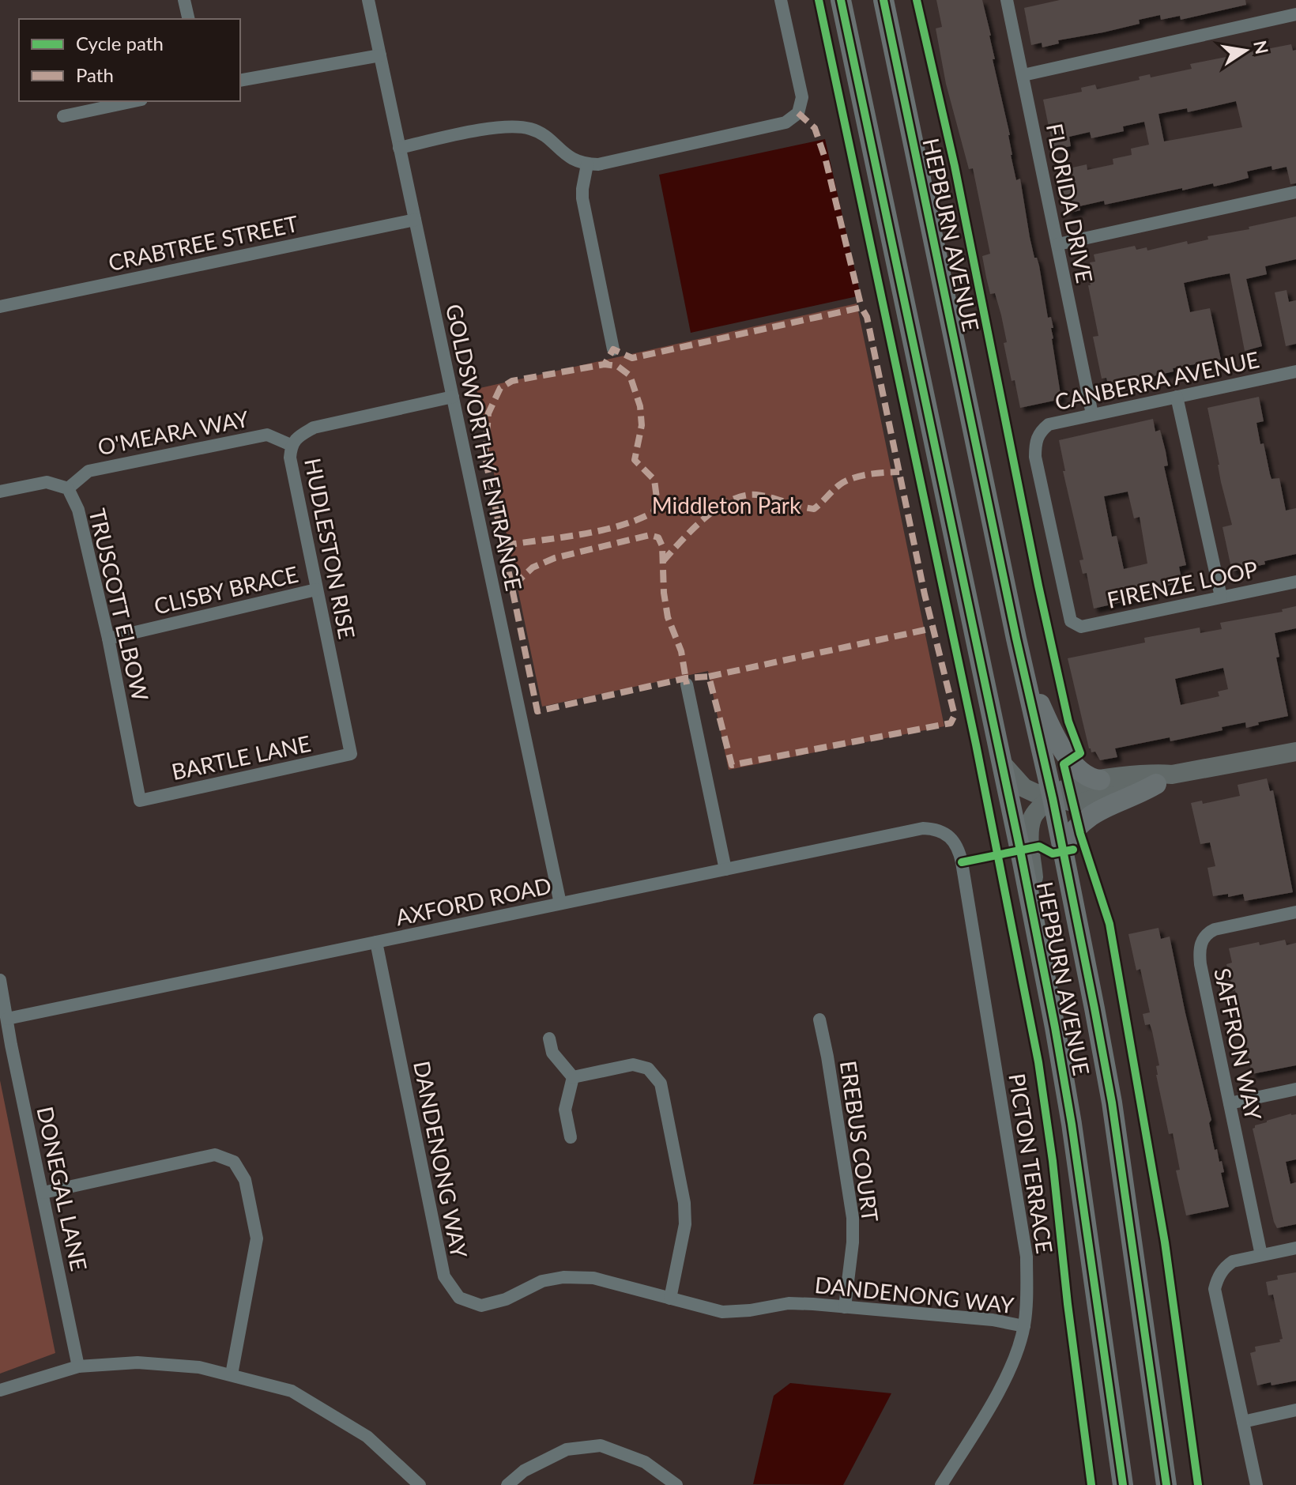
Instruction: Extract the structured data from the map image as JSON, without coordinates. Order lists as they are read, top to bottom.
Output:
{
  "streets": {
    "main road": ["HEPBURN AVENUE"],
    "street": [
      "FLORIDA DRIVE",
      "CRABTREE STREET",
      "CANBERRA AVENUE",
      "O'MEARA WAY",
      "GOLDSWORTHY ENTRANCE",
      "HUDLESTON RISE",
      "FIRENZE LOOP",
      "CLISBY BRACE",
      "TRUSCOTT ELBOW",
      "BARTLE LANE",
      "AXFORD ROAD",
      "SAFFRON WAY",
      "EREBUS COURT",
      "DANDENONG WAY",
      "PICTON TERRACE",
      "DONEGAL LANE"
    ]
  },
  "crossings": [
    ["FLORIDA DRIVE", "CANBERRA AVENUE"],
    ["CRABTREE STREET", "GOLDSWORTHY ENTRANCE"],
    ["CANBERRA AVENUE", "FIRENZE LOOP"],
    ["O'MEARA WAY", "HUDLESTON RISE"],
    ["O'MEARA WAY", "TRUSCOTT ELBOW"],
    ["GOLDSWORTHY ENTRANCE", "HUDLESTON RISE"],
    ["GOLDSWORTHY ENTRANCE", "AXFORD ROAD"],
    ["HUDLESTON RISE", "CLISBY BRACE"],
    ["HUDLESTON RISE", "BARTLE LANE"],
    ["CLISBY BRACE", "TRUSCOTT ELBOW"],
    ["TRUSCOTT ELBOW", "BARTLE LANE"],
    ["AXFORD ROAD", "DANDENONG WAY"],
    ["AXFORD ROAD", "PICTON TERRACE"],
    ["AXFORD ROAD", "DONEGAL LANE"],
    ["EREBUS COURT", "DANDENONG WAY"],
    ["DANDENONG WAY", "PICTON TERRACE"]
  ],
  "parks": ["Middleton Park"],
  "legend": ["Cycle path", "Path"],
  "north": "right"
}
